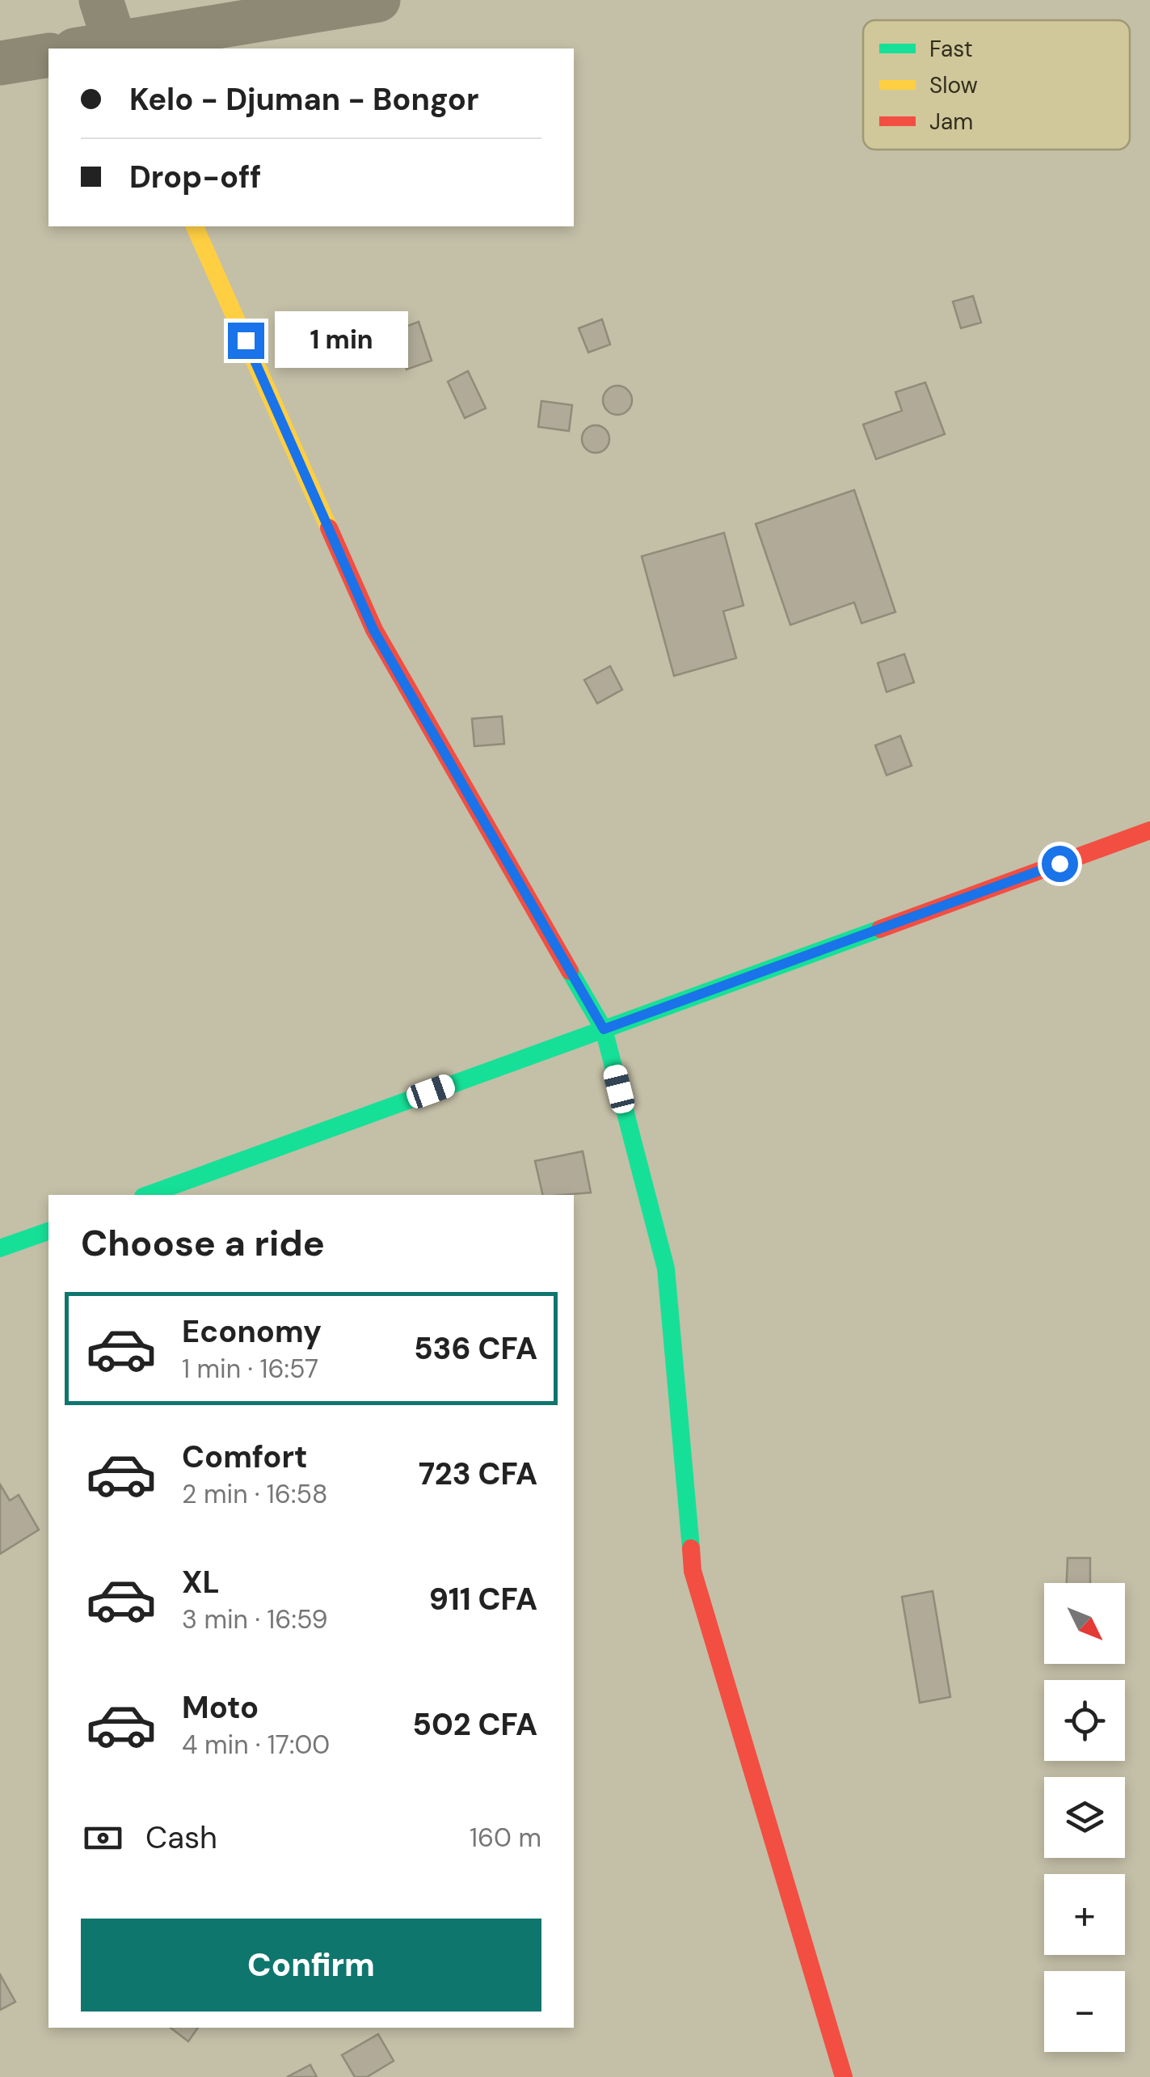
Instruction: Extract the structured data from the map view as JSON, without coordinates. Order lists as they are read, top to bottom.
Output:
{
  "legend": ["Fast", "Slow", "Jam"],
  "north": "bottom right",
  "page": {
    "banner": ["Kelo - Djuman - Bongor", "Drop-off"],
    "bubble": "1 min",
    "heading": "Choose a ride",
    "list": [
      {
        "name": "Economy",
        "note": "1 min · 16:57",
        "value": "536 CFA"
      },
      {
        "name": "Comfort",
        "note": "2 min · 16:58",
        "value": "723 CFA"
      },
      {
        "name": "XL",
        "note": "3 min · 16:59",
        "value": "911 CFA"
      },
      {
        "name": "Moto",
        "note": "4 min · 17:00",
        "value": "502 CFA"
      }
    ],
    "map_buttons": ["+", "−"],
    "pay": ["Cash", "160 m"],
    "buttons": "Confirm"
  }
}
